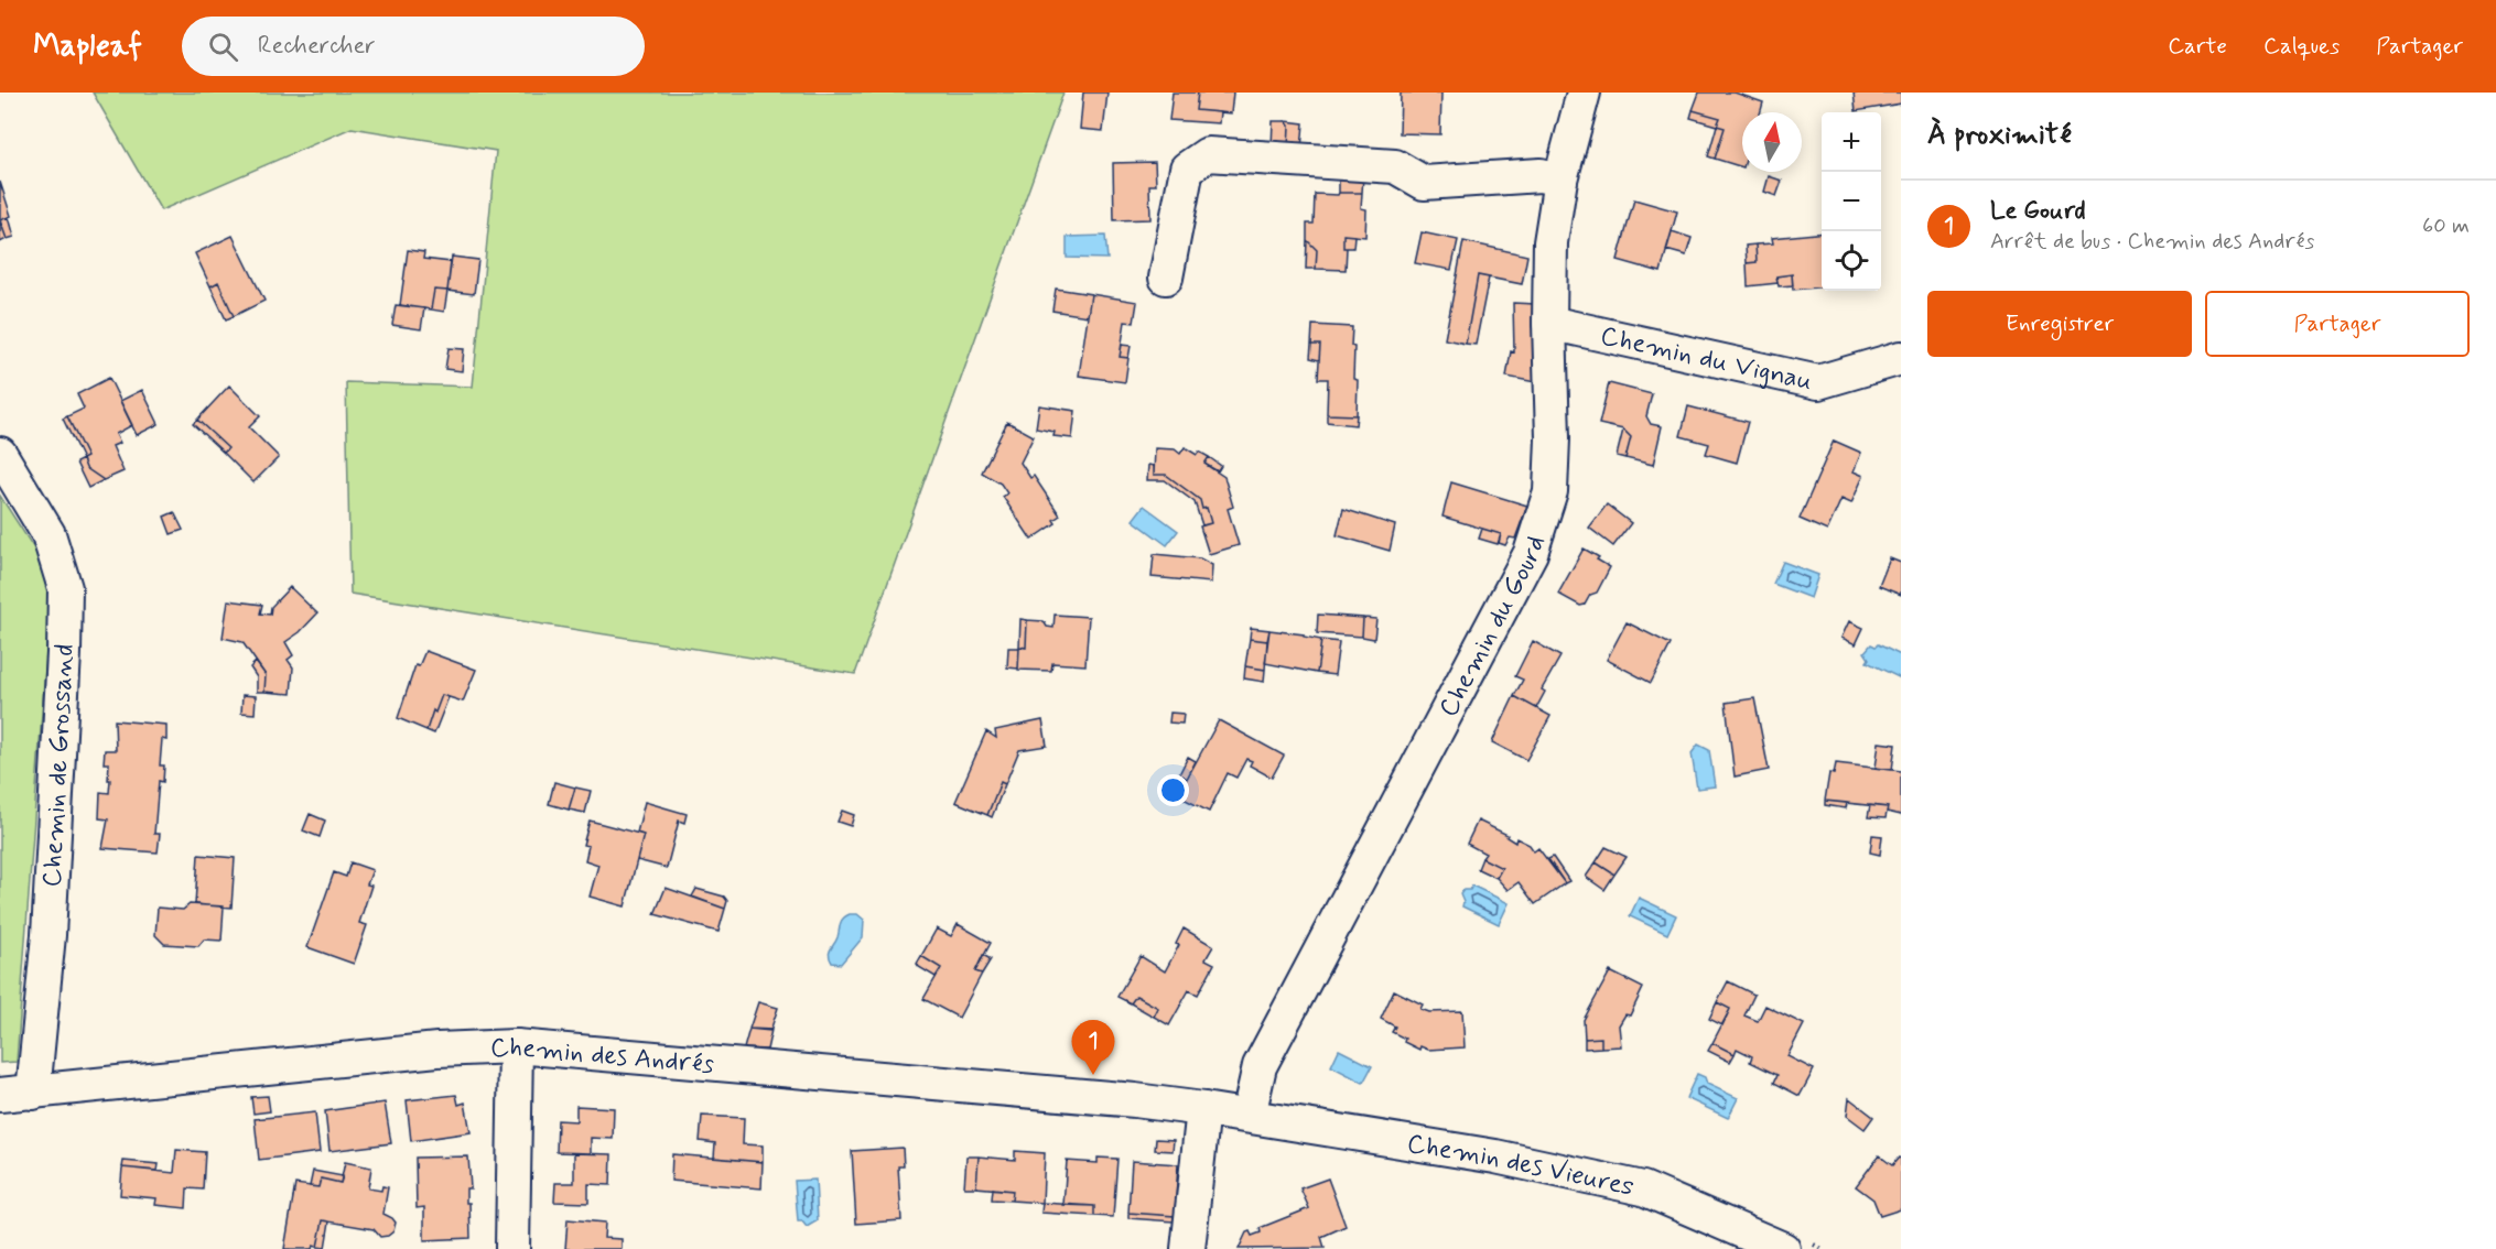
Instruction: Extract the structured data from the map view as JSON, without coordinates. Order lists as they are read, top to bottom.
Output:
{
  "streets": {
    "street": [
      "Chemin du Vignau",
      "Chemin du Gourd",
      "Chemin de Grossand",
      "Chemin des Andrés",
      "Chemin des Vieures"
    ]
  },
  "crossings": [
    ["Chemin du Vignau", "Chemin du Gourd"],
    ["Chemin du Gourd", "Chemin des Andrés"],
    ["Chemin du Gourd", "Chemin des Vieures"],
    ["Chemin de Grossand", "Chemin des Andrés"],
    ["Chemin des Andrés", "Chemin des Vieures"]
  ],
  "north": "top",
  "page": {
    "header": "Mapleaf",
    "search": "Rechercher",
    "nav": ["Carte", "Calques", "Partager"],
    "heading": "À proximité",
    "map_buttons": ["+", "−"],
    "list": [
      {
        "mark": "1",
        "name": "Le Gourd",
        "note": "Arrêt de bus · Chemin des Andrés",
        "value": "60 m"
      }
    ],
    "buttons": ["Enregistrer", "Partager"],
    "pins": "1"
  }
}
